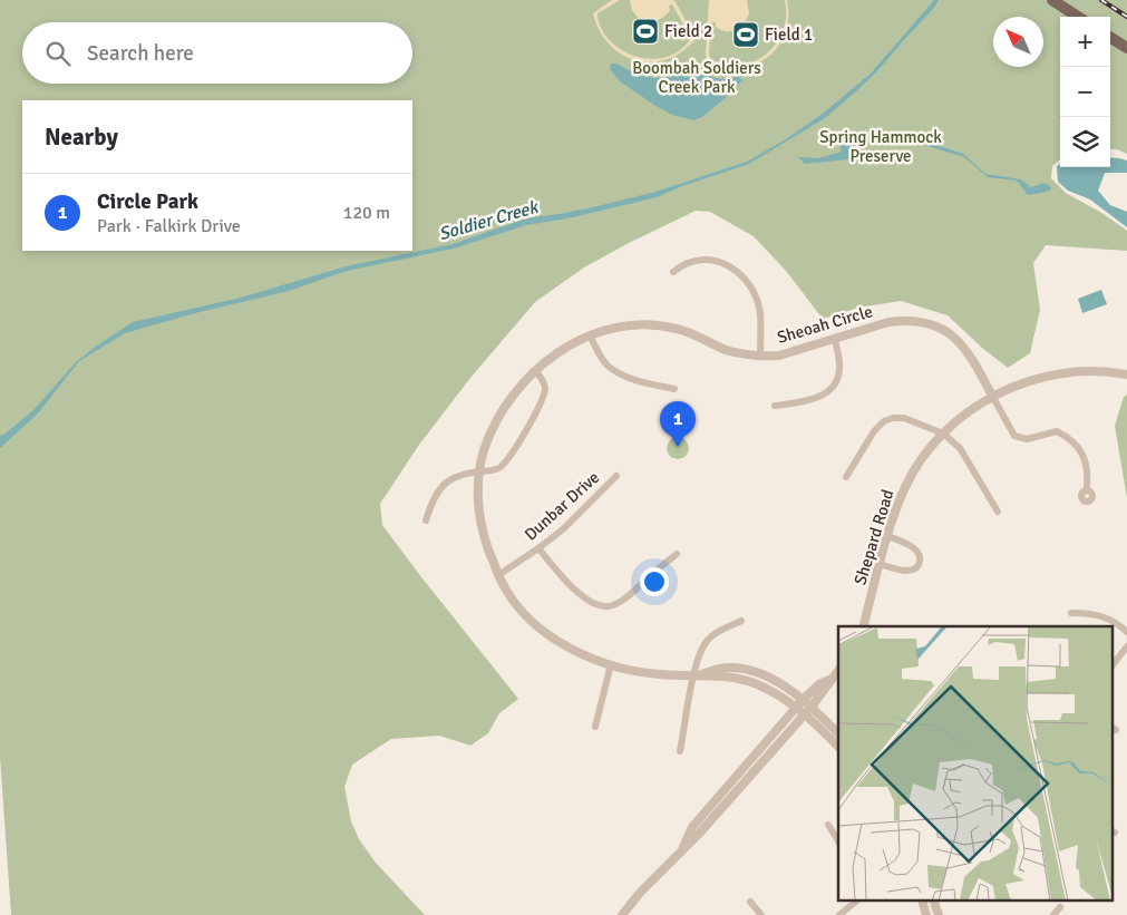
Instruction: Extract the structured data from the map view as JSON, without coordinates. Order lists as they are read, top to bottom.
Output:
{
  "streets": {
    "street": ["Sheoah Circle", "Dunbar Drive", "Shepard Road"]
  },
  "crossings": [
    ["Sheoah Circle", "Dunbar Drive"],
    ["Sheoah Circle", "Shepard Road"]
  ],
  "water": ["Soldier Creek"],
  "parks": ["Boombah Soldiers Creek Park", "Spring Hammock Preserve"],
  "places": {
    "sports": ["Field 2", "Field 1"]
  },
  "north": "top left",
  "page": {
    "map_buttons": ["+", "−"],
    "search": "Search here",
    "heading": "Nearby",
    "list": [
      {
        "mark": "1",
        "name": "Circle Park",
        "note": "Park · Falkirk Drive",
        "value": "120 m"
      }
    ],
    "pins": "1"
  }
}
